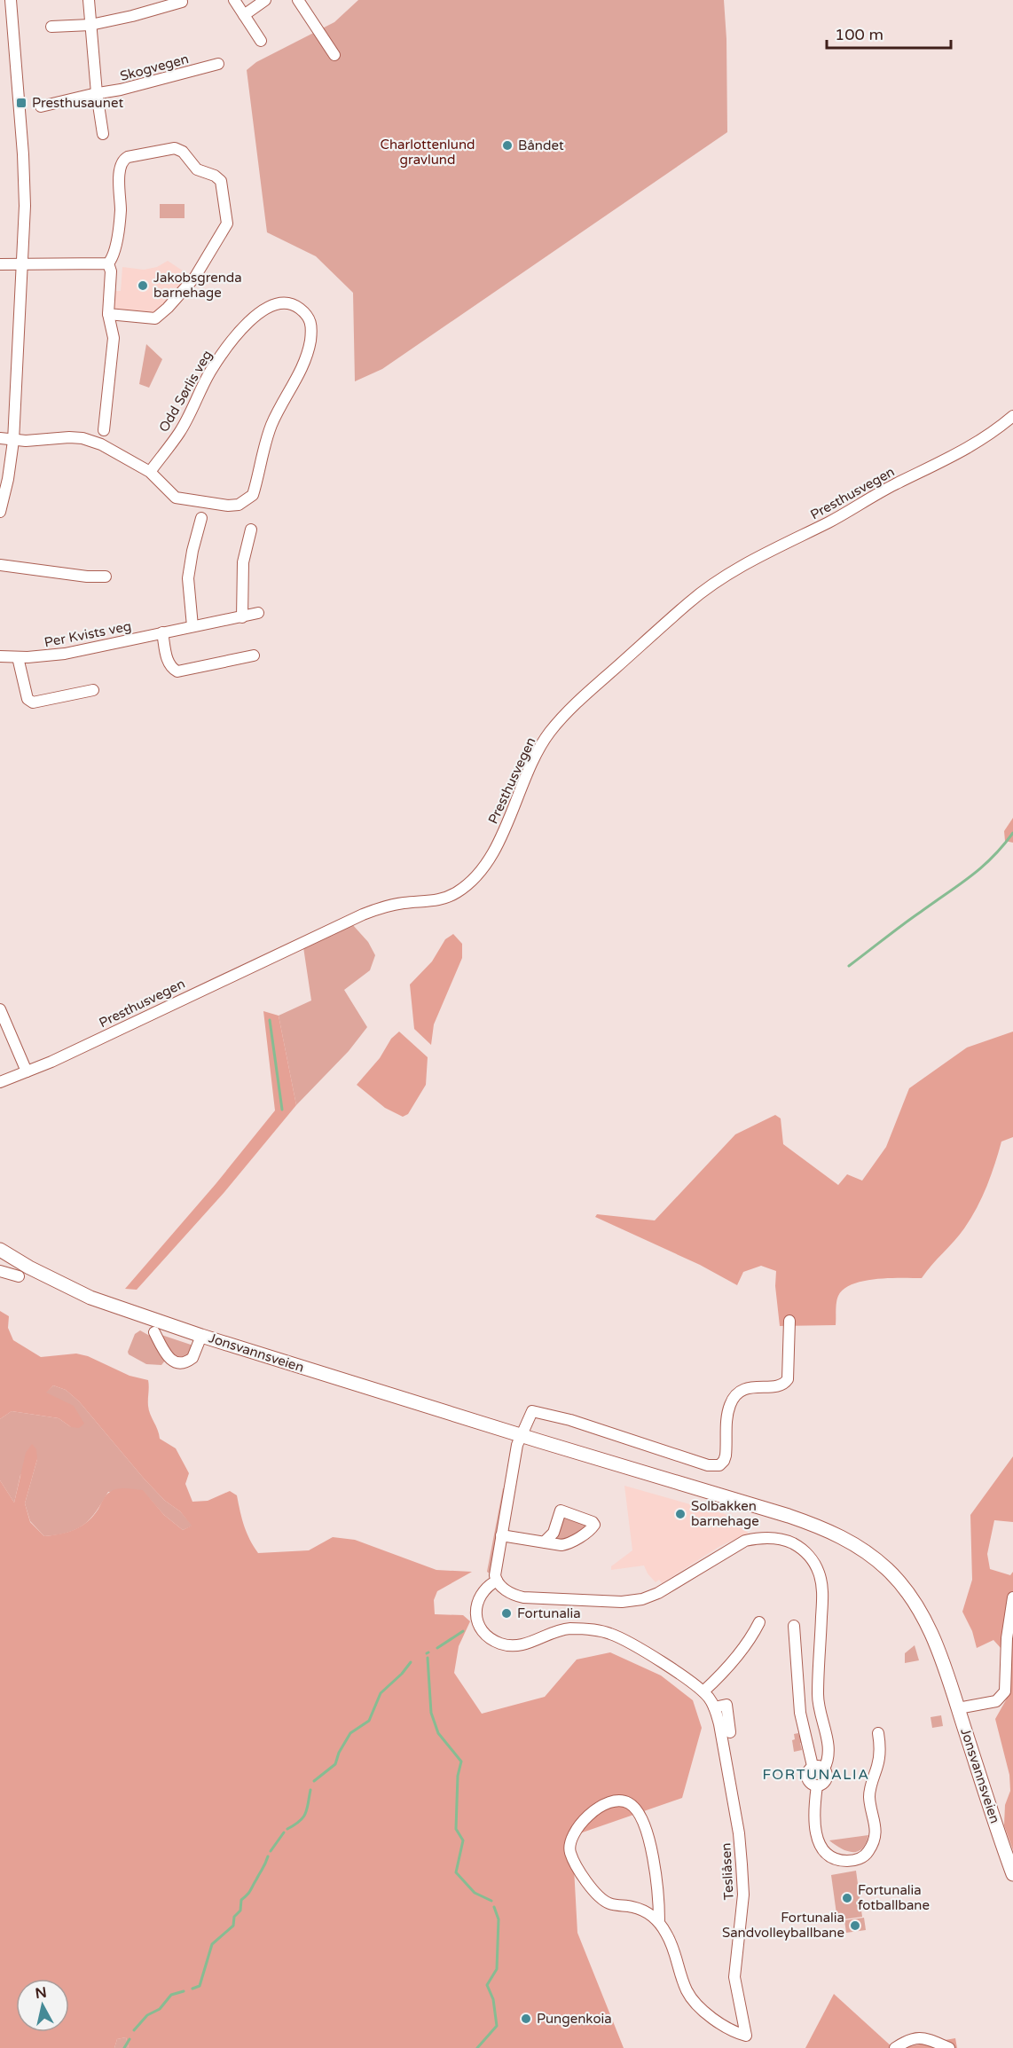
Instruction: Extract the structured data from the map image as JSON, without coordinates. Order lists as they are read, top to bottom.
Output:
{
  "streets": {
    "main road": ["Jonsvannsveien"],
    "street": [
      "Skogvegen",
      "Odd Sørlis veg",
      "Presthusvegen",
      "Per Kvists veg",
      "Tesliåsen"
    ]
  },
  "districts": ["FORTUNALIA"],
  "parks": ["Charlottenlund gravlund"],
  "places": {
    "transit": ["Presthusaunet"],
    "other": [
      "Båndet",
      "Jakobsgrenda barnehage",
      "Solbakken barnehage",
      "Fortunalia",
      "Fortunalia fotballbane",
      "Fortunalia Sandvolleyballbane",
      "Pungenkoia"
    ]
  },
  "scale_bar": "100 m",
  "north": "top"
}
